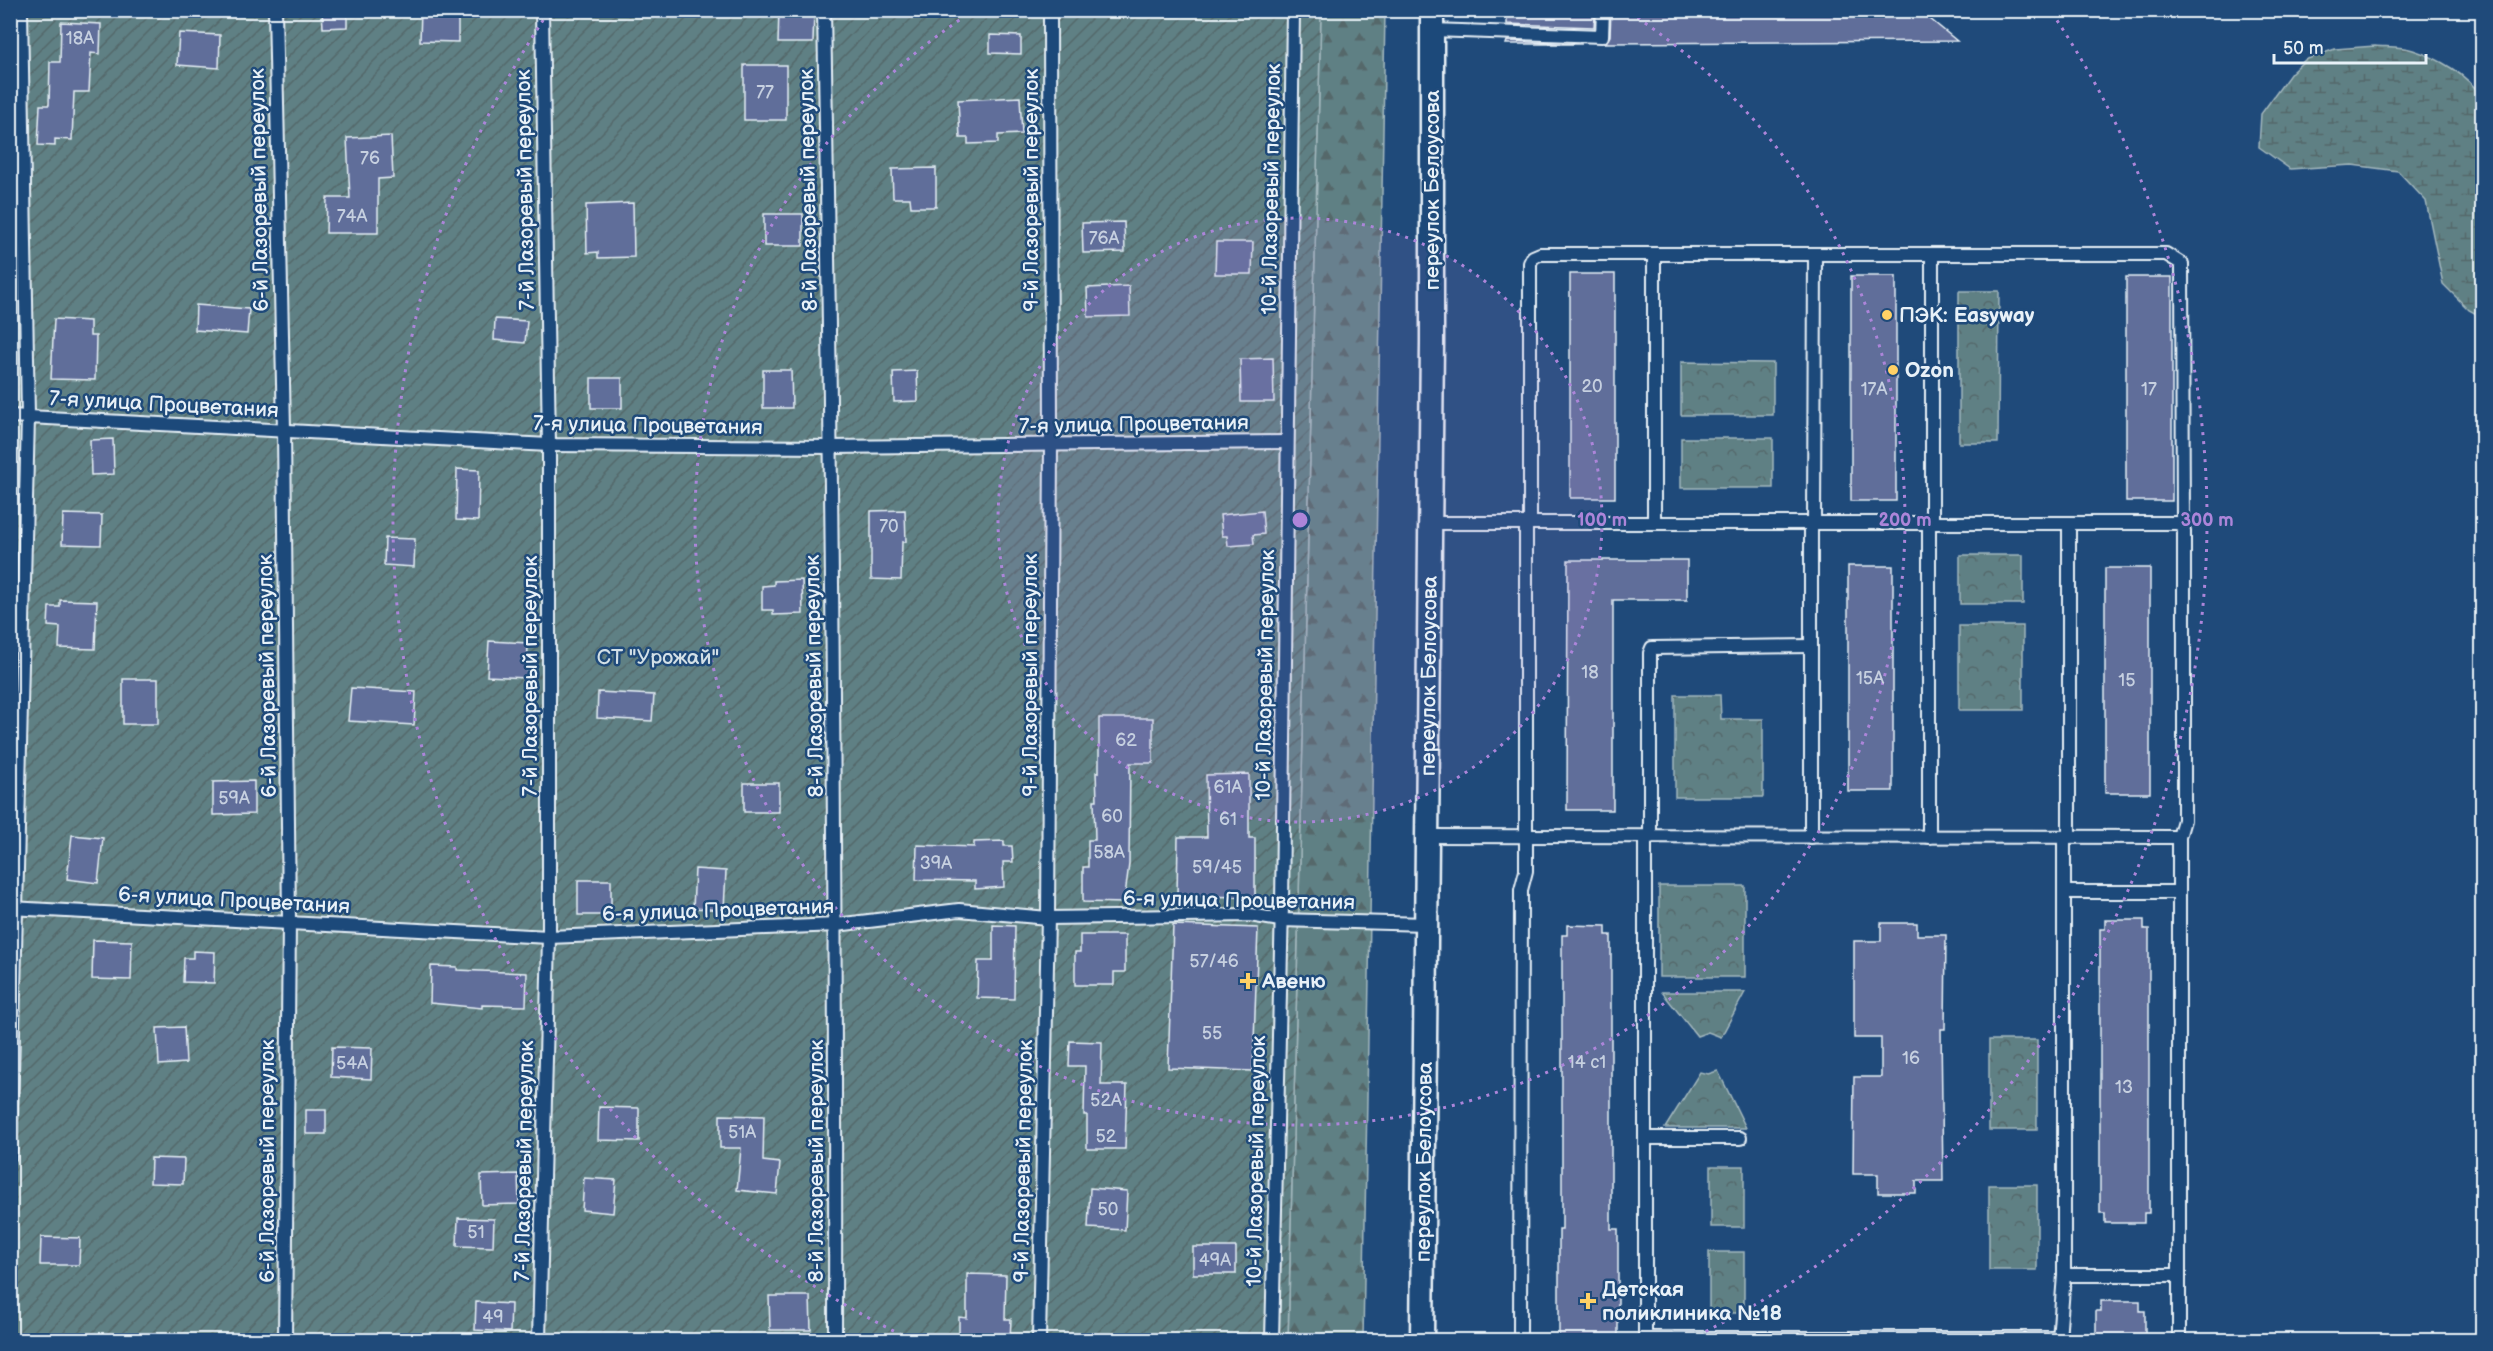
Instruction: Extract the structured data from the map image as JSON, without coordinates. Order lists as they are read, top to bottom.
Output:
{
  "streets": {
    "street": ["переулок Белоусова"],
    "lane": [
      "10-й Лазоревый переулок",
      "6-й Лазоревый переулок",
      "7-й Лазоревый переулок",
      "8-й Лазоревый переулок",
      "9-й Лазоревый переулок",
      "7-я улица Процветания",
      "6-я улица Процветания"
    ]
  },
  "crossings": [
    ["10-й Лазоревый переулок", "7-я улица Процветания"],
    ["10-й Лазоревый переулок", "6-я улица Процветания"],
    ["6-й Лазоревый переулок", "7-я улица Процветания"],
    ["6-й Лазоревый переулок", "6-я улица Процветания"],
    ["7-й Лазоревый переулок", "7-я улица Процветания"],
    ["7-й Лазоревый переулок", "6-я улица Процветания"],
    ["8-й Лазоревый переулок", "7-я улица Процветания"],
    ["8-й Лазоревый переулок", "6-я улица Процветания"],
    ["9-й Лазоревый переулок", "7-я улица Процветания"],
    ["9-й Лазоревый переулок", "6-я улица Процветания"],
    ["переулок Белоусова", "6-я улица Процветания"]
  ],
  "parks": ["СТ \"Урожай\""],
  "places": {
    "other": ["ПЭК: Easyway", "Ozon"],
    "health": ["Авеню", "Детская поликлиника №18"]
  },
  "house_numbers": [
    "18А",
    "77",
    "76",
    "74А",
    "76А",
    "20",
    "17А",
    "17",
    "70",
    "18",
    "15А",
    "15",
    "62",
    "61А",
    "59А",
    "60",
    "61",
    "58А",
    "39А",
    "59/45",
    "57/46",
    "55",
    "16",
    "14 с1",
    "54А",
    "13",
    "52А",
    "51А",
    "52",
    "50",
    "51",
    "49А",
    "49"
  ],
  "scale_bar": "50 m",
  "rings": ["100 m", "200 m", "300 m"]
}
